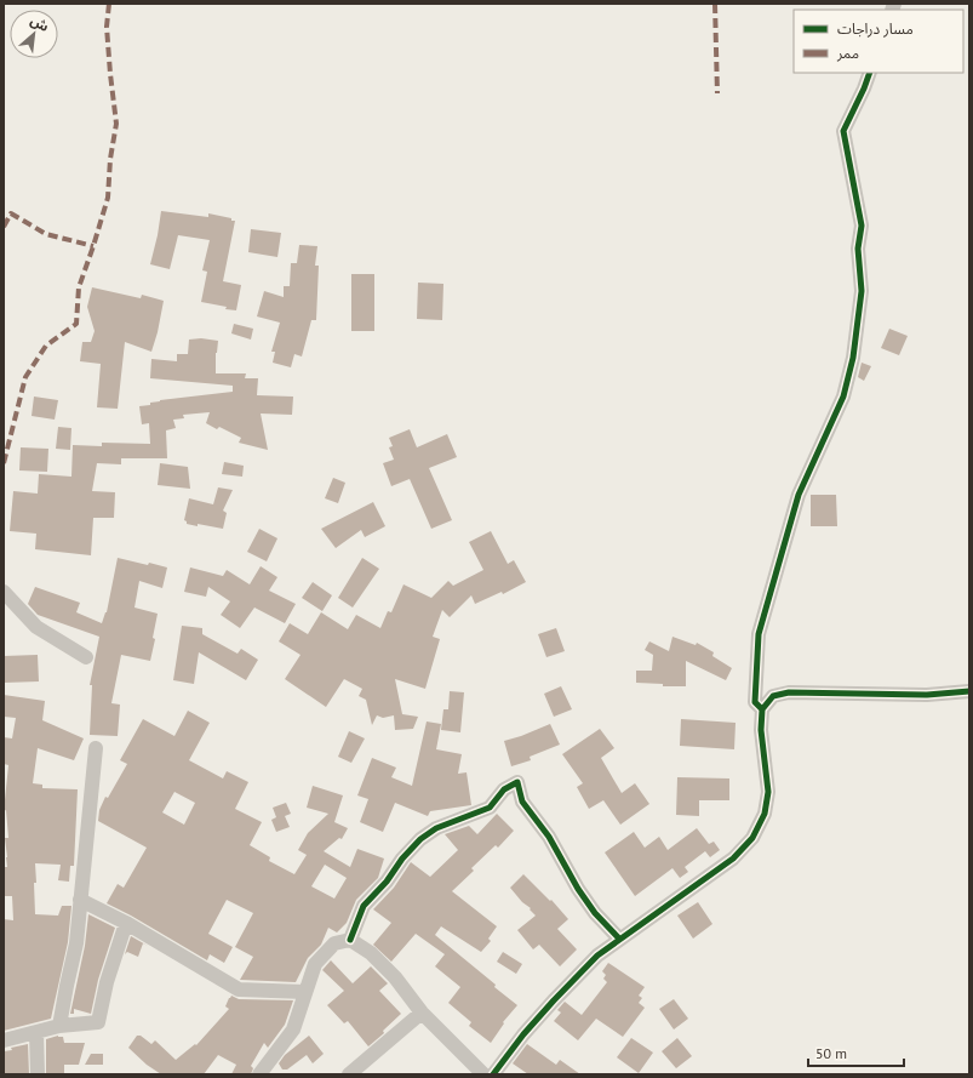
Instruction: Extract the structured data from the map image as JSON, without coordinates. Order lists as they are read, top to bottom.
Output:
{
  "legend": ["مسار دراجات", "ممر"],
  "scale_bar": "50 m",
  "north": "top right"
}
